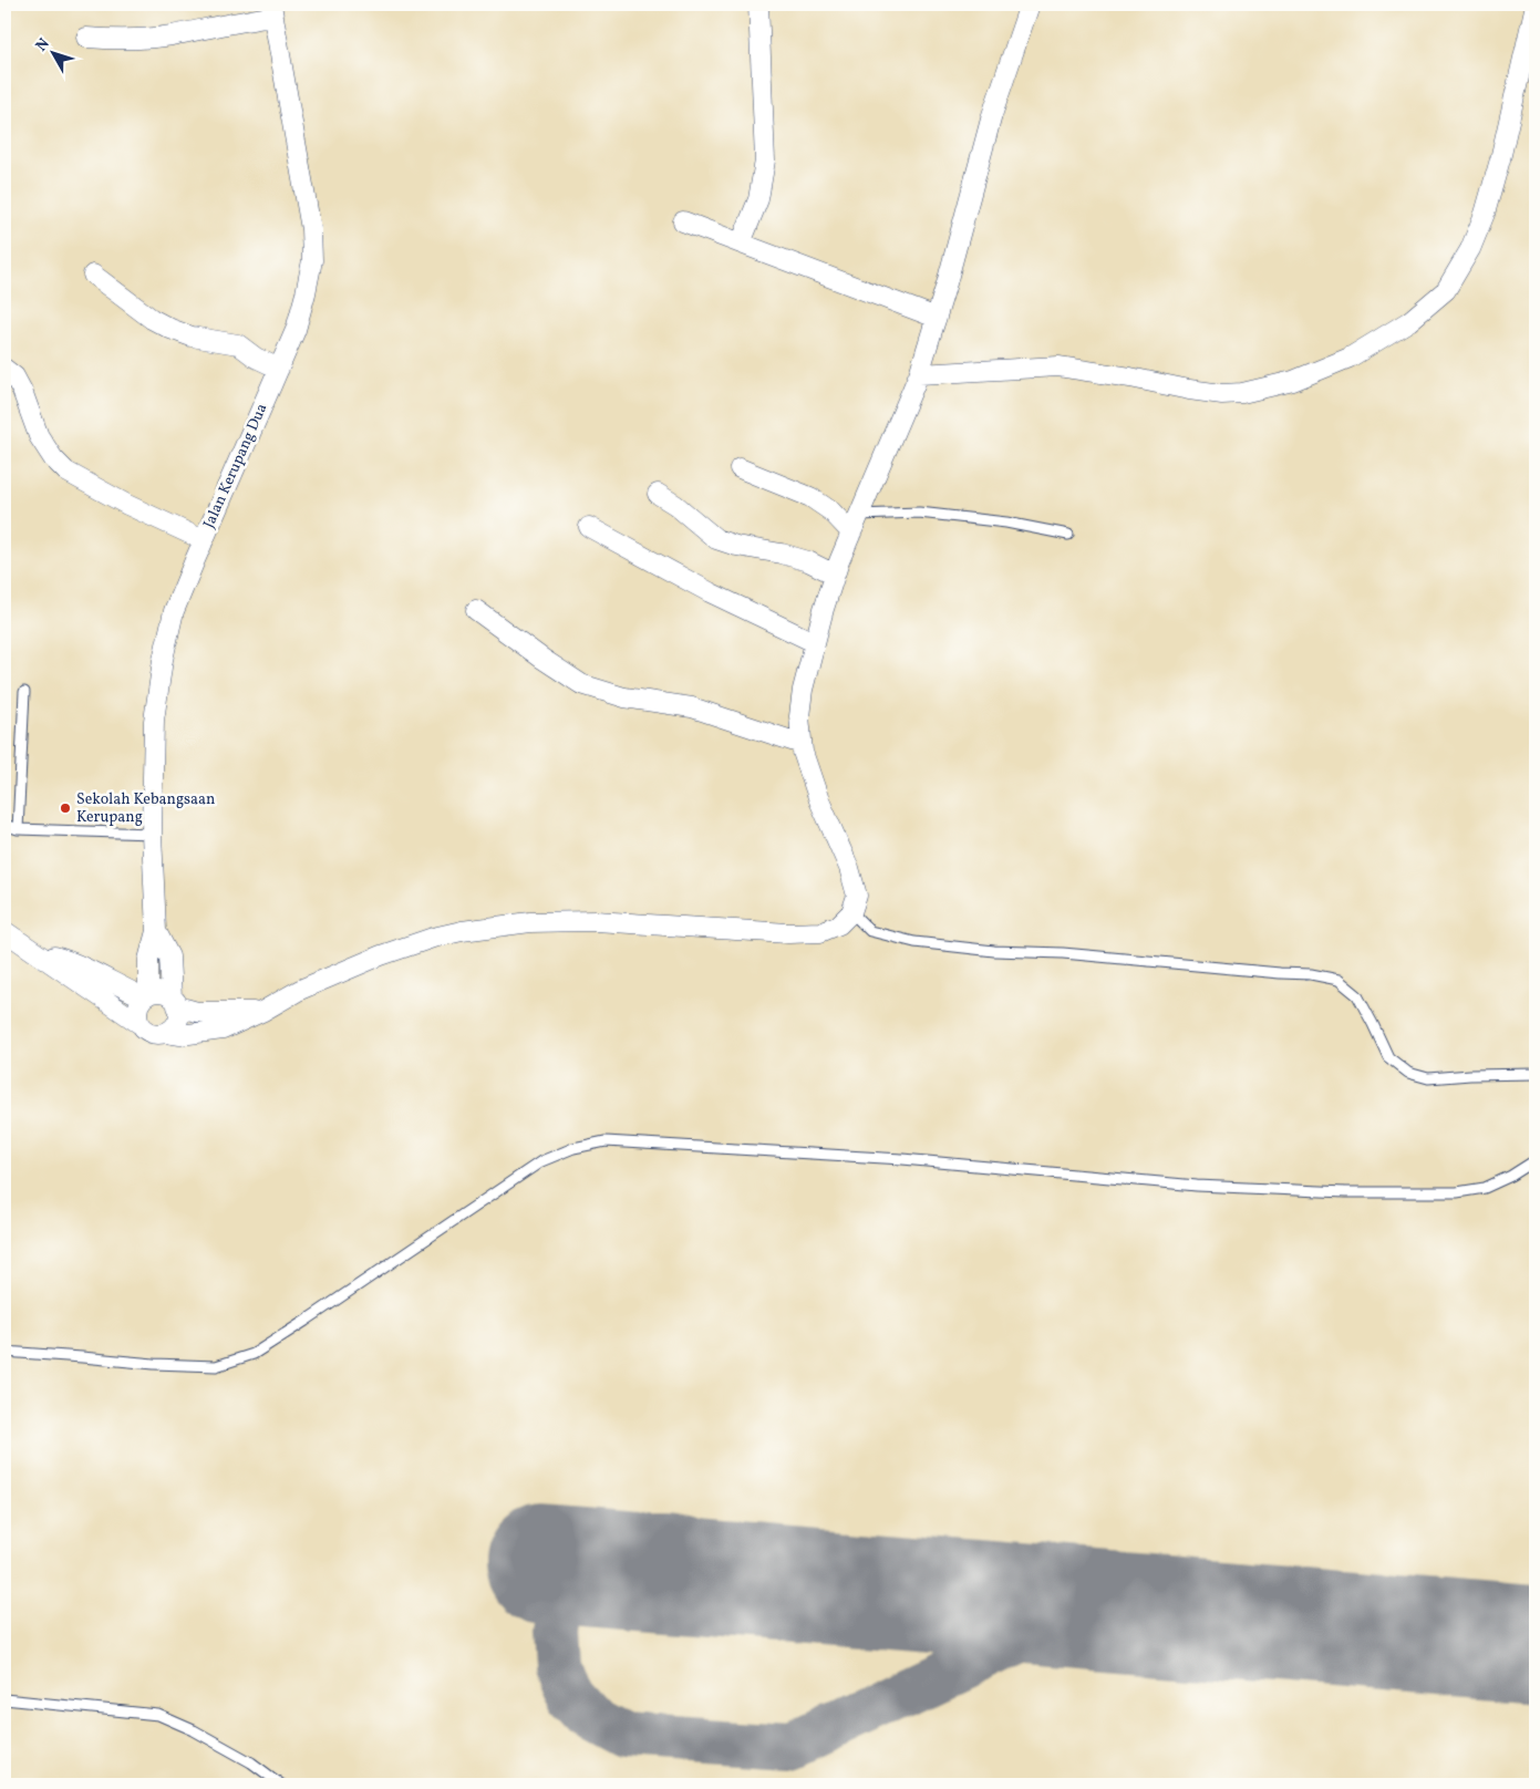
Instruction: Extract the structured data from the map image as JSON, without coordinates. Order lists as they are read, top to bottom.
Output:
{
  "streets": {
    "street": ["Jalan Kerupang Dua"]
  },
  "places": ["Sekolah Kebangsaan Kerupang"],
  "north": "top left"
}
